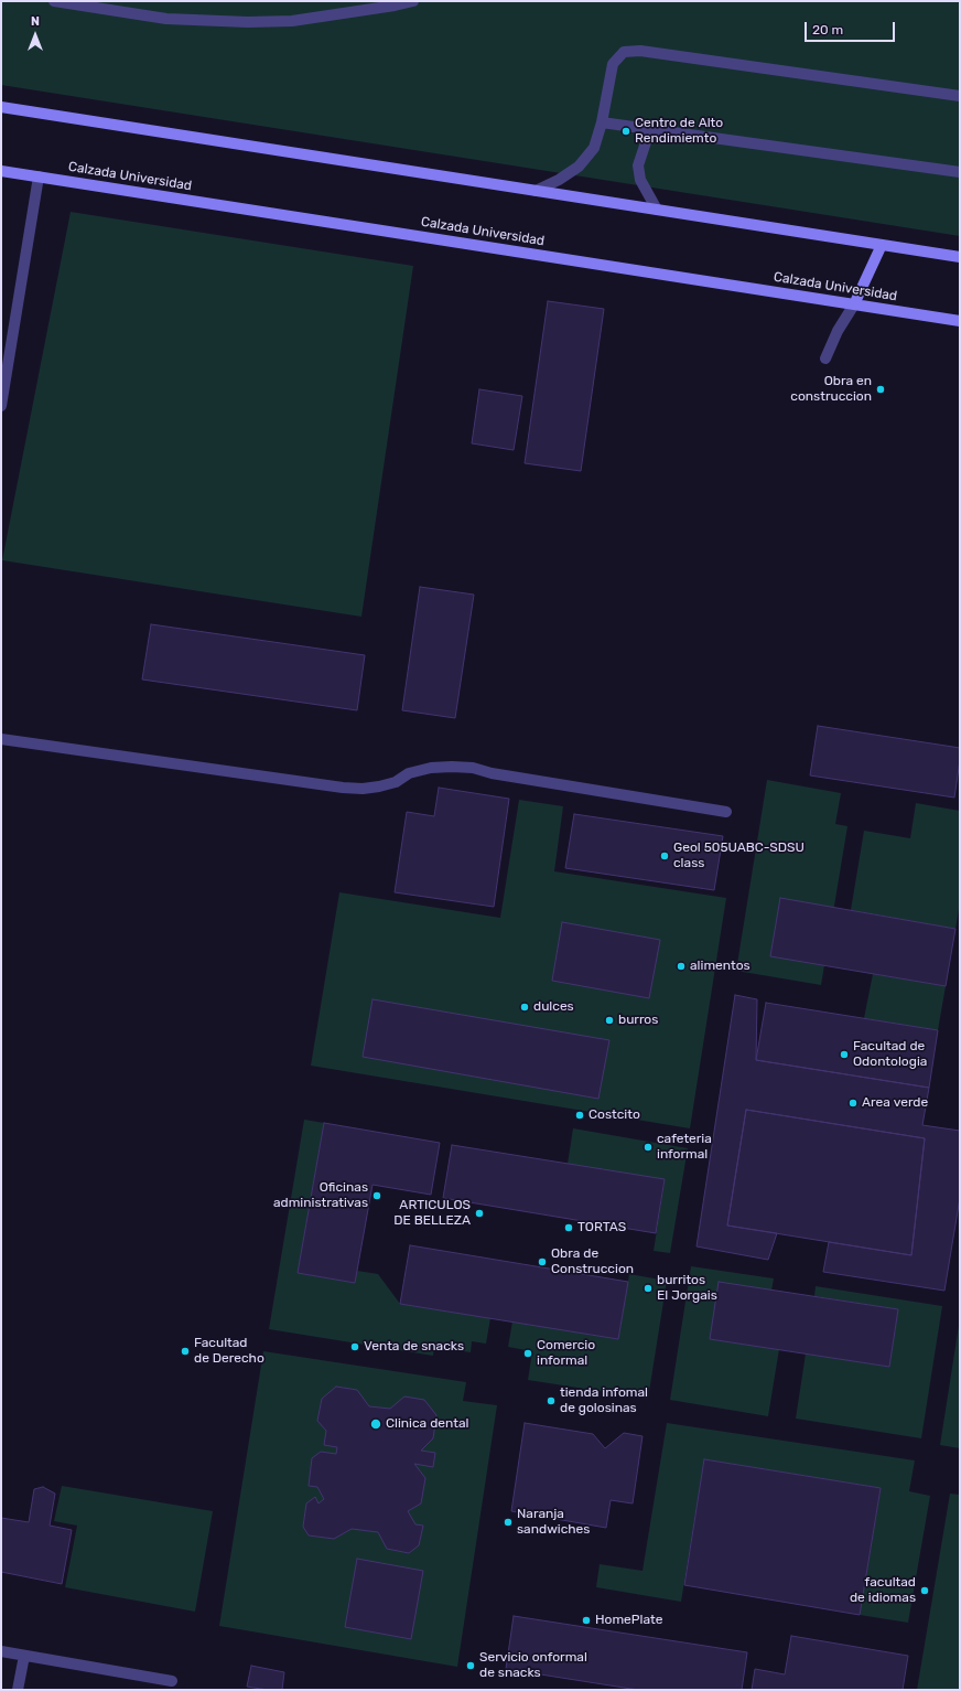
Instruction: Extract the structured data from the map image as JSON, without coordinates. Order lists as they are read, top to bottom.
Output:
{
  "streets": {
    "main road": ["Calzada Universidad"]
  },
  "places": [
    "Centro de Alto Rendimiemto",
    "Obra en construccion",
    "Geol 505UABC-SDSU class",
    "alimentos",
    "dulces",
    "burros",
    "Facultad de Odontologia",
    "Area verde",
    "Costcito",
    "cafeteria informal",
    "Oficinas administrativas",
    "ARTICULOS DE BELLEZA",
    "TORTAS",
    "Obra de Construccion",
    "burritos El Jorgais",
    "Venta de snacks",
    "Facultad de Derecho",
    "Comercio informal",
    "tienda infomal de golosinas",
    "Clinica dental",
    "Naranja sandwiches",
    "facultad de idiomas",
    "HomePlate",
    "Servicio onformal de snacks"
  ],
  "scale_bar": "20 m",
  "north": "top"
}
